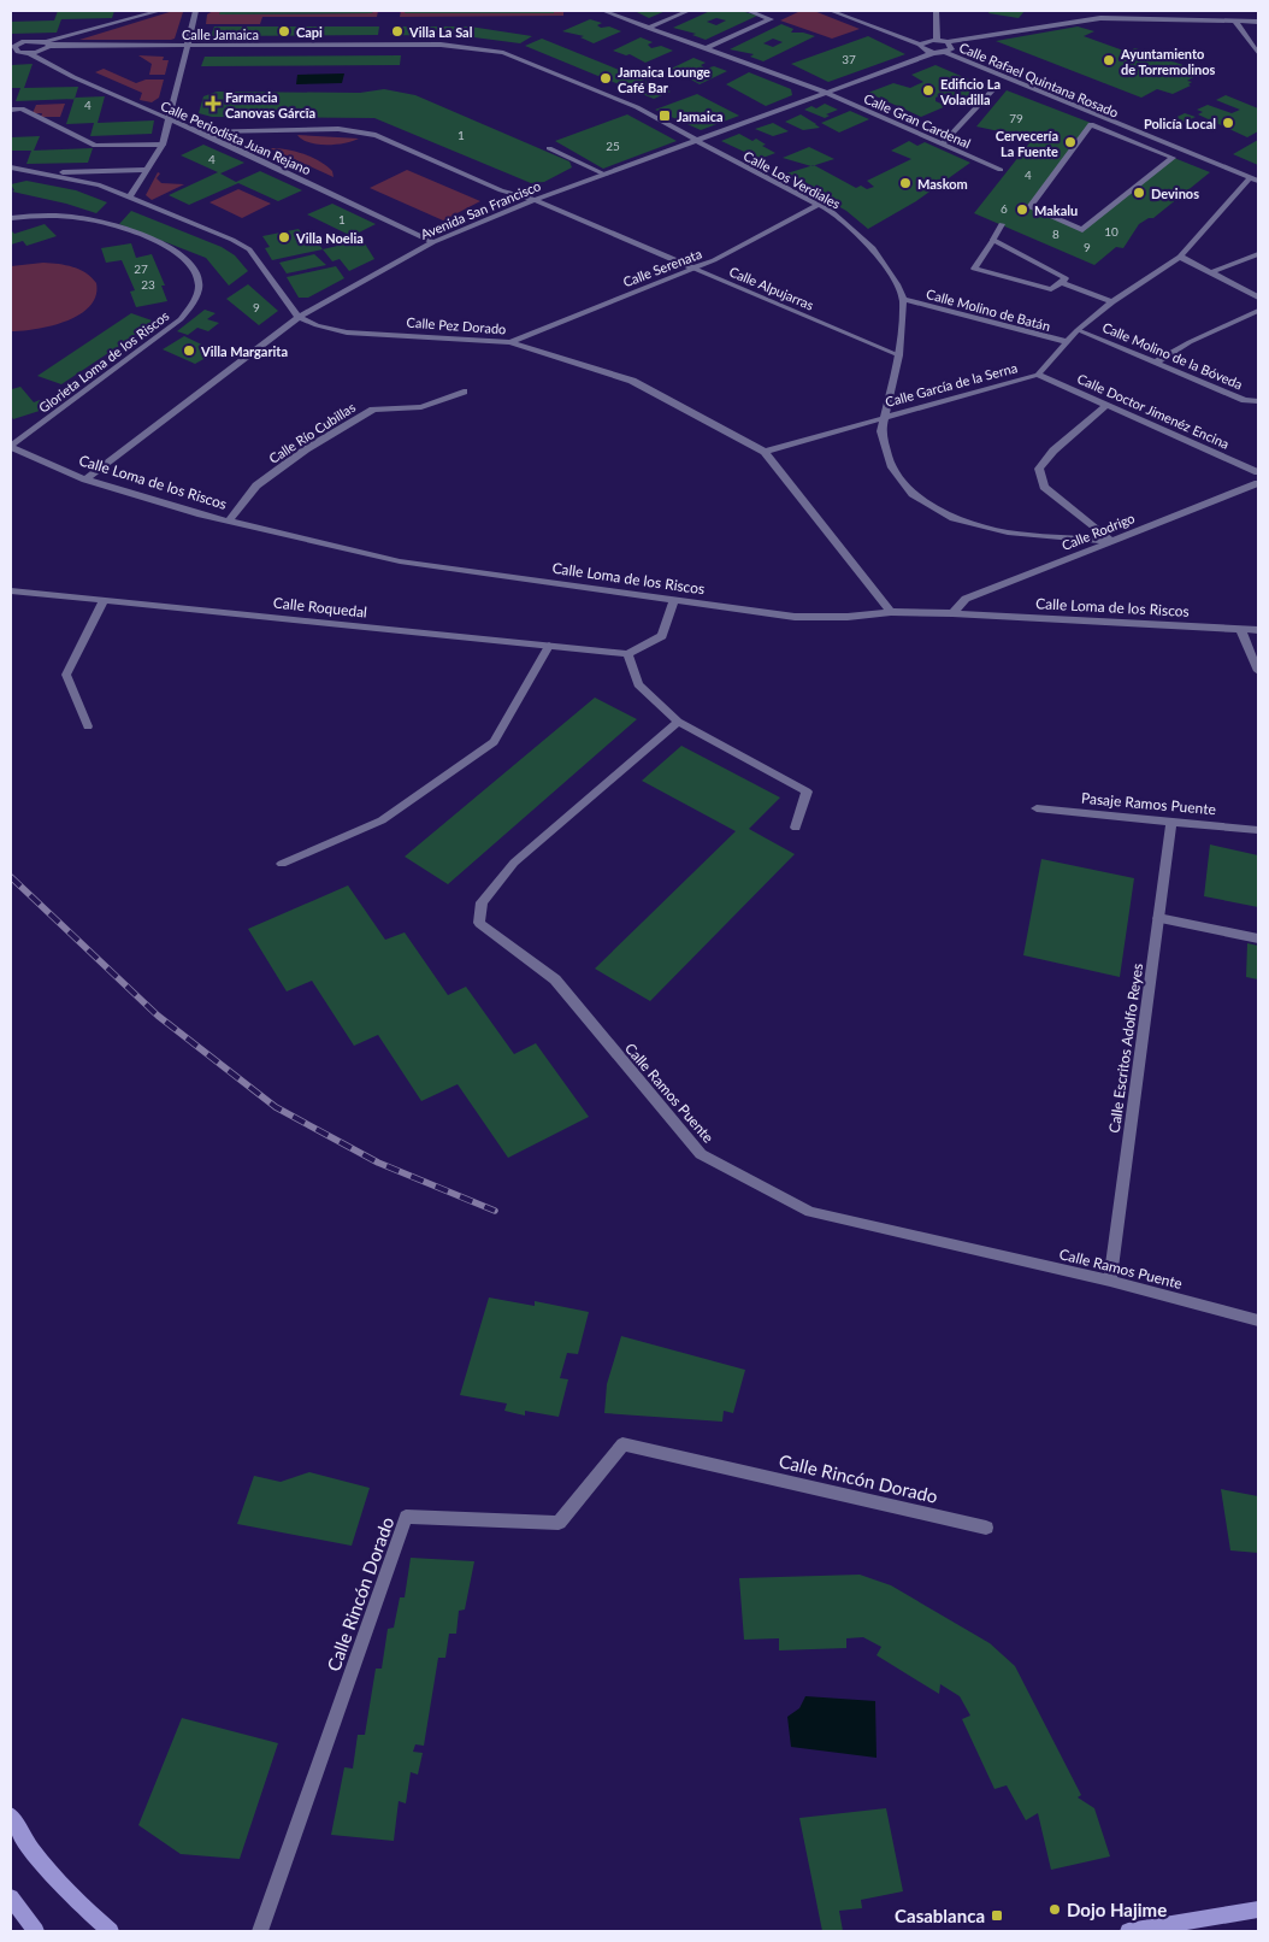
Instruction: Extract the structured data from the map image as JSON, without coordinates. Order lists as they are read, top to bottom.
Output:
{
  "streets": {
    "street": [
      "Calle Jamaica",
      "Calle Rafael Quintana Rosado",
      "Calle Gran Cardenal",
      "Calle Periodista Juan Rejano",
      "Calle Los Verdiales",
      "Avenida San Francisco",
      "Calle Serenata",
      "Calle Alpujarras",
      "Calle Molino de Batán",
      "Calle Pez Dorado",
      "Calle Molino de la Bóveda",
      "Glorieta Loma de los Riscos",
      "Calle García de la Serna",
      "Calle Doctor Jimenéz Encina",
      "Calle Río Cubillas",
      "Calle Loma de los Riscos",
      "Calle Rodrigo",
      "Calle Roquedal",
      "Pasaje Ramos Puente",
      "Calle Escritos Adolfo Reyes",
      "Calle Ramos Puente",
      "Calle Rincón Dorado"
    ]
  },
  "crossings": [
    ["Calle Jamaica", "Calle Los Verdiales"],
    ["Calle Jamaica", "Avenida San Francisco"],
    ["Calle Rafael Quintana Rosado", "Avenida San Francisco"],
    ["Calle Rafael Quintana Rosado", "Calle García de la Serna"],
    ["Calle Gran Cardenal", "Avenida San Francisco"],
    ["Calle Periodista Juan Rejano", "Avenida San Francisco"],
    ["Calle Periodista Juan Rejano", "Calle Alpujarras"],
    ["Calle Los Verdiales", "Avenida San Francisco"],
    ["Calle Los Verdiales", "Calle Serenata"],
    ["Calle Los Verdiales", "Calle Molino de Batán"],
    ["Avenida San Francisco", "Calle Alpujarras"],
    ["Avenida San Francisco", "Calle Pez Dorado"],
    ["Avenida San Francisco", "Calle Loma de los Riscos"],
    ["Calle Serenata", "Calle Alpujarras"],
    ["Calle Serenata", "Calle Pez Dorado"],
    ["Calle Molino de Batán", "Calle García de la Serna"],
    ["Calle Pez Dorado", "Calle García de la Serna"],
    ["Calle Pez Dorado", "Calle Loma de los Riscos"],
    ["Calle Molino de la Bóveda", "Calle García de la Serna"],
    ["Glorieta Loma de los Riscos", "Calle Loma de los Riscos"],
    ["Calle García de la Serna", "Calle Doctor Jimenéz Encina"],
    ["Calle Río Cubillas", "Calle Loma de los Riscos"],
    ["Calle Loma de los Riscos", "Calle Rodrigo"],
    ["Pasaje Ramos Puente", "Calle Escritos Adolfo Reyes"],
    ["Calle Escritos Adolfo Reyes", "Calle Ramos Puente"]
  ],
  "places": {
    "other": [
      "Capi",
      "Villa La Sal",
      "Ayuntamiento de Torremolinos",
      "Jamaica Lounge Café Bar",
      "Edificio La Voladilla",
      "Policía Local",
      "Cervecería La Fuente",
      "Maskom",
      "Devinos",
      "Makalu",
      "Villa Noelia",
      "Villa Margarita",
      "Dojo Hajime"
    ],
    "health": ["Farmacia Canovas Gárcîa"],
    "transit": ["Jamaica", "Casablanca"]
  },
  "house_numbers": [
    "37",
    "4",
    "79",
    "1",
    "25",
    "4",
    "4",
    "6",
    "1",
    "10",
    "8",
    "9",
    "27",
    "23",
    "9"
  ]
}
